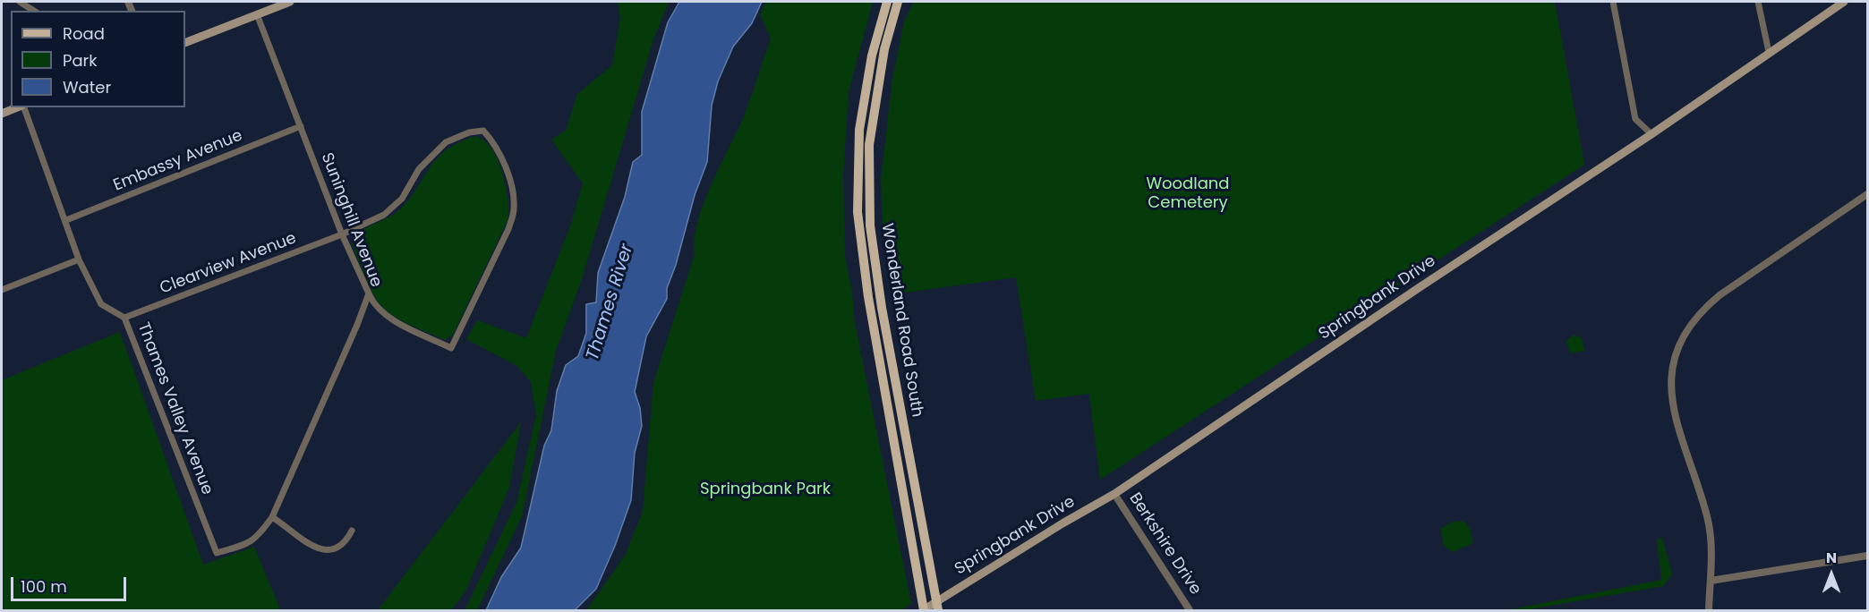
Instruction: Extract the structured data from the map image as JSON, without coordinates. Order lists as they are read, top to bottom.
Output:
{
  "streets": {
    "main road": ["Springbank Drive", "Wonderland Road South"],
    "street": [
      "Embassy Avenue",
      "Suninghill Avenue",
      "Clearview Avenue",
      "Thames Valley Avenue",
      "Berkshire Drive"
    ]
  },
  "crossings": [
    ["Embassy Avenue", "Suninghill Avenue"],
    ["Embassy Avenue", "Thames Valley Avenue"],
    ["Suninghill Avenue", "Clearview Avenue"],
    ["Suninghill Avenue", "Thames Valley Avenue"],
    ["Clearview Avenue", "Thames Valley Avenue"],
    ["Springbank Drive", "Wonderland Road South"],
    ["Springbank Drive", "Berkshire Drive"]
  ],
  "water": ["Thames River"],
  "parks": ["Woodland Cemetery", "Springbank Park"],
  "legend": ["Road", "Park", "Water"],
  "scale_bar": "100 m",
  "north": "top"
}
